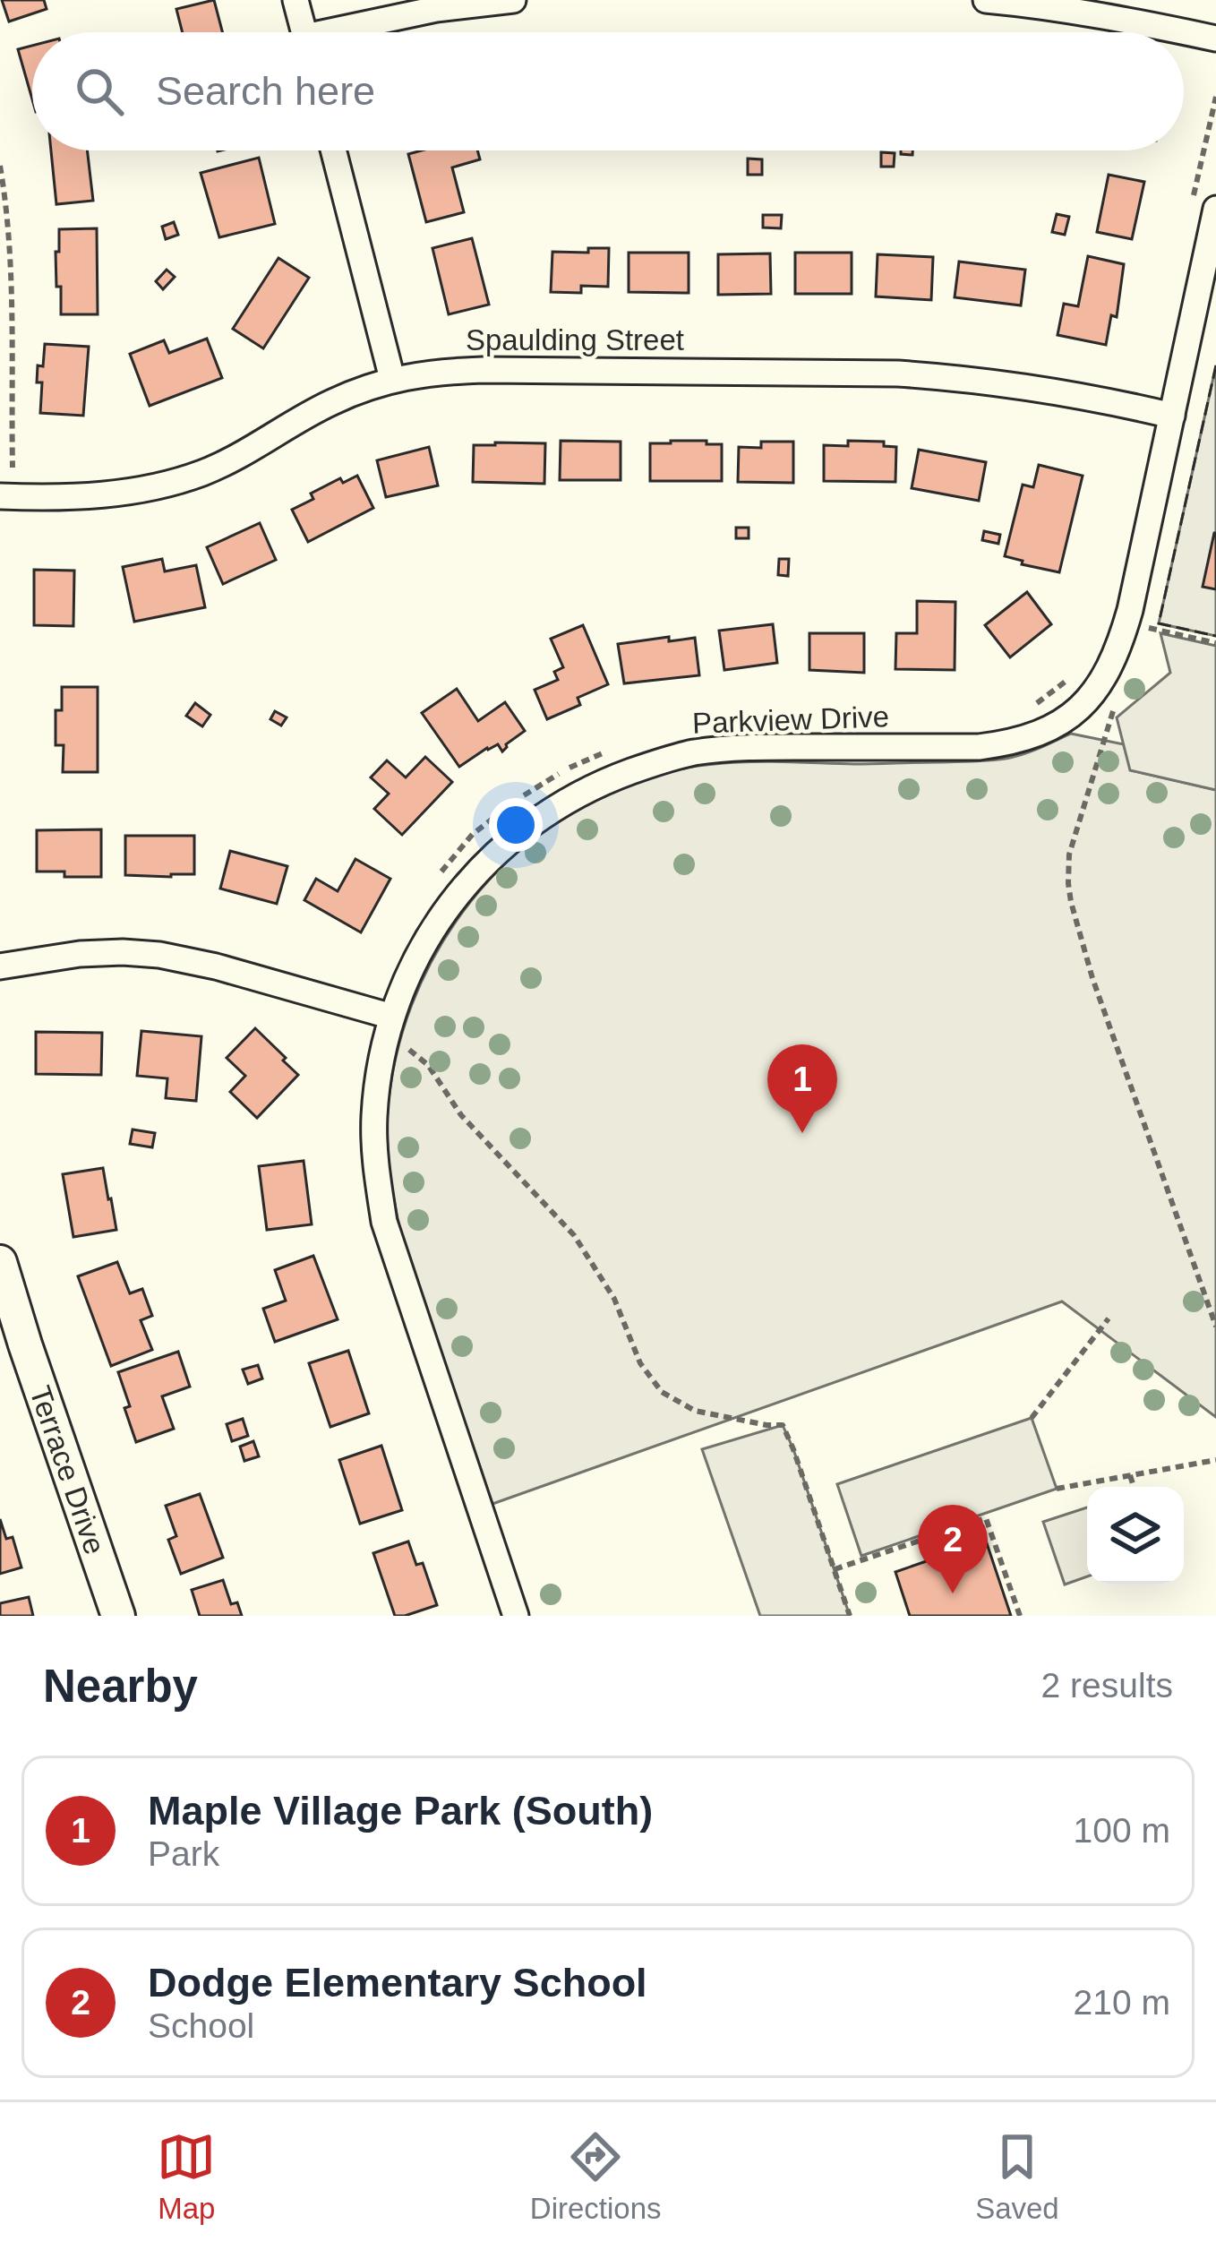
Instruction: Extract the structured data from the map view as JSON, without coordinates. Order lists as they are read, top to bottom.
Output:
{
  "streets": {
    "street": ["Spaulding Street", "Parkview Drive", "Terrace Drive"]
  },
  "crossings": [
    ["Spaulding Street", "Parkview Drive"]
  ],
  "page": {
    "search": "Search here",
    "pins": ["1", "2"],
    "heading": ["Nearby", "2 results"],
    "list": [
      {
        "mark": "1",
        "name": "Maple Village Park (South)",
        "note": "Park",
        "value": "100 m"
      },
      {
        "mark": "2",
        "name": "Dodge Elementary School",
        "note": "School",
        "value": "210 m"
      }
    ],
    "nav": ["Map", "Directions", "Saved"]
  }
}
